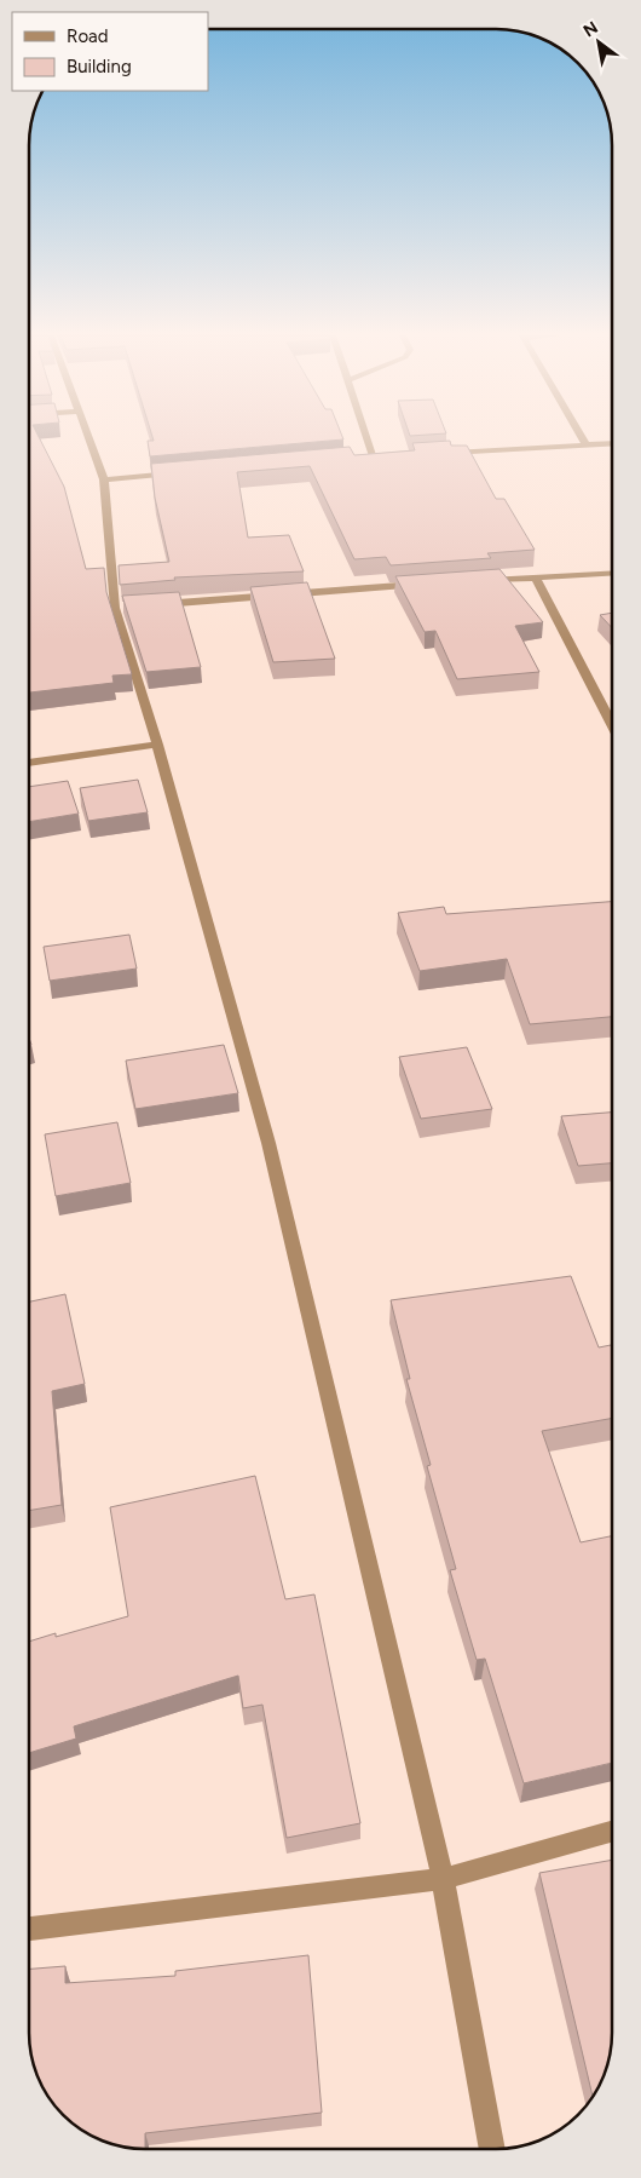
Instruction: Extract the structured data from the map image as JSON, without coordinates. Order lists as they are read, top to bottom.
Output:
{
  "legend": ["Road", "Building"],
  "north": "top left"
}
